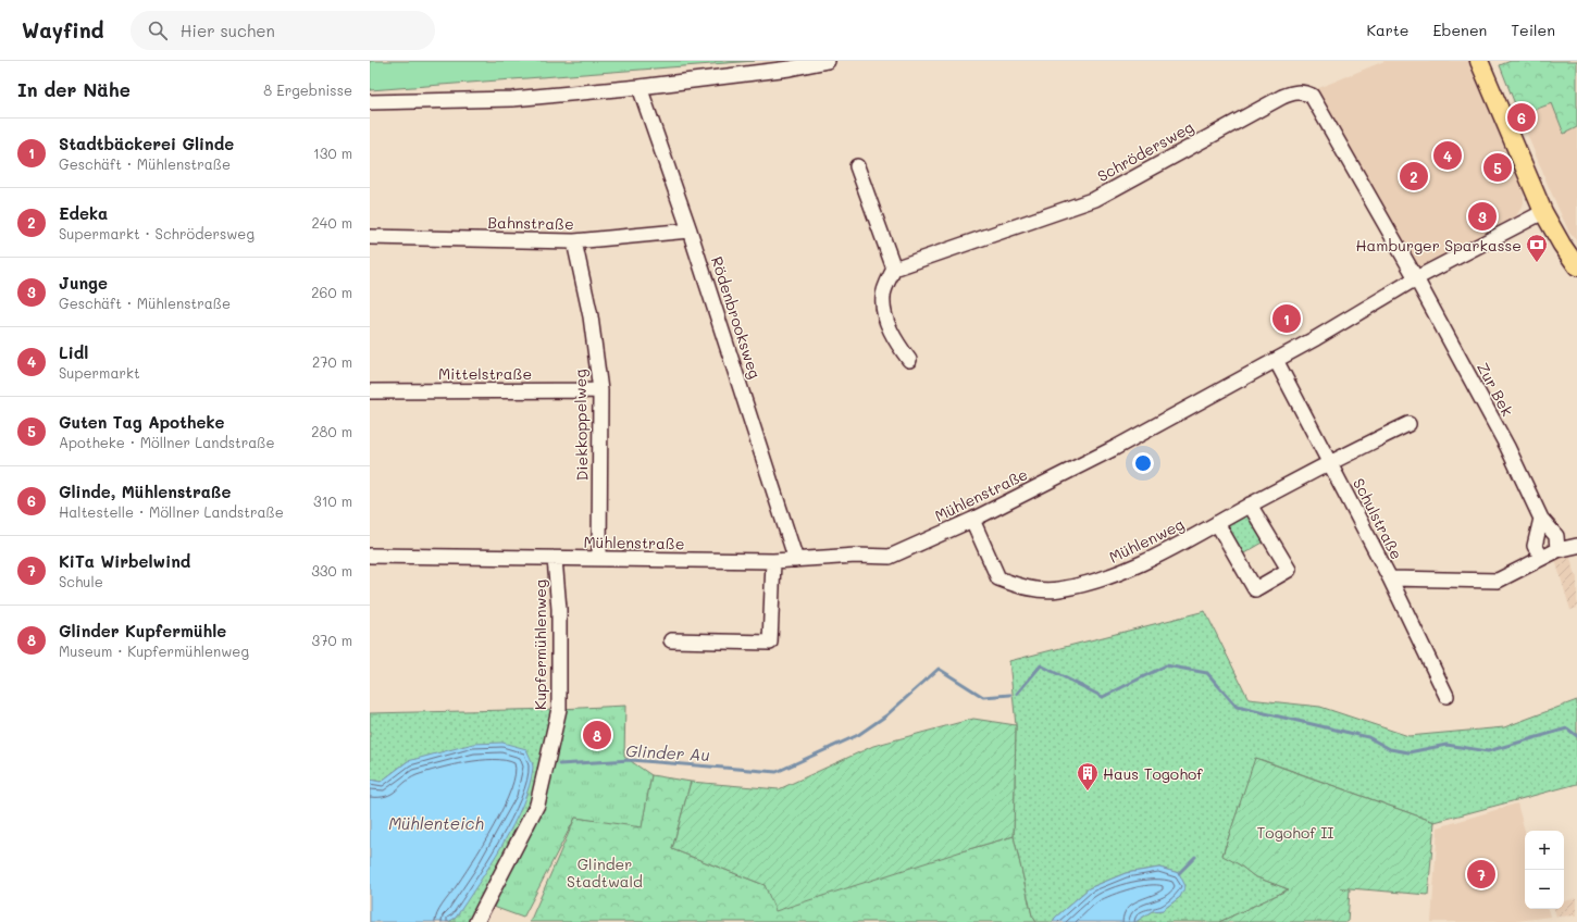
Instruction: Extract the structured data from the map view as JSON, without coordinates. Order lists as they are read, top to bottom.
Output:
{
  "streets": {
    "street": [
      "Schrödersweg",
      "Bahnstraße",
      "Rödenbrooksweg",
      "Mittelstraße",
      "Zur Bek",
      "Diekkoppelweg",
      "Mühlenstraße",
      "Schulstraße",
      "Mühlenweg",
      "Kupfermühlenweg"
    ]
  },
  "crossings": [
    ["Schrödersweg", "Zur Bek"],
    ["Schrödersweg", "Mühlenstraße"],
    ["Bahnstraße", "Rödenbrooksweg"],
    ["Bahnstraße", "Diekkoppelweg"],
    ["Rödenbrooksweg", "Mühlenstraße"],
    ["Mittelstraße", "Diekkoppelweg"],
    ["Zur Bek", "Mühlenstraße"],
    ["Diekkoppelweg", "Mühlenstraße"],
    ["Mühlenstraße", "Schulstraße"],
    ["Mühlenstraße", "Mühlenweg"],
    ["Mühlenstraße", "Kupfermühlenweg"],
    ["Schulstraße", "Mühlenweg"]
  ],
  "water": ["Glinder Au", "Mühlenteich"],
  "parks": ["Togohof II", "Glinder Stadtwald"],
  "places": {
    "bank": ["Hamburger Sparkasse"],
    "building": ["Haus Togohof"]
  },
  "page": {
    "header": "Wayfind",
    "search": "Hier suchen",
    "nav": ["Karte", "Ebenen", "Teilen"],
    "heading": ["In der Nähe", "8 Ergebnisse"],
    "pins": [
      "6",
      "4",
      "5",
      "2",
      "3",
      "1",
      "8",
      "7"
    ],
    "list": [
      {
        "mark": "1",
        "name": "Stadtbäckerei Glinde",
        "note": "Geschäft · Mühlenstraße",
        "value": "130 m"
      },
      {
        "mark": "2",
        "name": "Edeka",
        "note": "Supermarkt · Schrödersweg",
        "value": "240 m"
      },
      {
        "mark": "3",
        "name": "Junge",
        "note": "Geschäft · Mühlenstraße",
        "value": "260 m"
      },
      {
        "mark": "4",
        "name": "Lidl",
        "note": "Supermarkt",
        "value": "270 m"
      },
      {
        "mark": "5",
        "name": "Guten Tag Apotheke",
        "note": "Apotheke · Möllner Landstraße",
        "value": "280 m"
      },
      {
        "mark": "6",
        "name": "Glinde, Mühlenstraße",
        "note": "Haltestelle · Möllner Landstraße",
        "value": "310 m"
      },
      {
        "mark": "7",
        "name": "KiTa Wirbelwind",
        "note": "Schule",
        "value": "330 m"
      },
      {
        "mark": "8",
        "name": "Glinder Kupfermühle",
        "note": "Museum · Kupfermühlenweg",
        "value": "370 m"
      }
    ],
    "map_buttons": ["+", "−"]
  }
}
